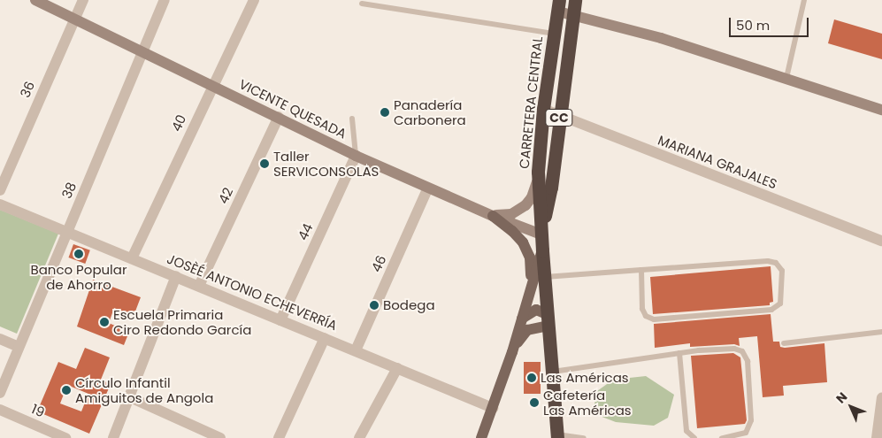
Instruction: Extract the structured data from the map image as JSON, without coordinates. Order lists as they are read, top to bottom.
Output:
{
  "streets": {
    "highway": ["CARRETERA CENTRAL", "CC"],
    "street": [
      "36",
      "VICENTE QUESADA",
      "40",
      "MARIANA GRAJALES",
      "38",
      "42",
      "44",
      "46",
      "JOSÈÉ ANTONIO ECHEVERRÍA",
      "19"
    ]
  },
  "crossings": [
    ["36", "VICENTE QUESADA"],
    ["CARRETERA CENTRAL", "VICENTE QUESADA"],
    ["CARRETERA CENTRAL", "MARIANA GRAJALES"],
    ["VICENTE QUESADA", "40"],
    ["VICENTE QUESADA", "38"],
    ["VICENTE QUESADA", "42"],
    ["VICENTE QUESADA", "44"],
    ["VICENTE QUESADA", "46"],
    ["40", "JOSÈÉ ANTONIO ECHEVERRÍA"],
    ["38", "JOSÈÉ ANTONIO ECHEVERRÍA"],
    ["42", "JOSÈÉ ANTONIO ECHEVERRÍA"],
    ["44", "JOSÈÉ ANTONIO ECHEVERRÍA"],
    ["46", "JOSÈÉ ANTONIO ECHEVERRÍA"]
  ],
  "places": [
    "Panadería Carbonera",
    "Taller SERVICONSOLAS",
    "Banco Popular de Ahorro",
    "Bodega",
    "Escuela Primaria Ciro Redondo García",
    "Las Américas",
    "Círculo Infantil Amiguitos de Angola",
    "Cafetería Las Américas"
  ],
  "scale_bar": "50 m",
  "north": "top left"
}
